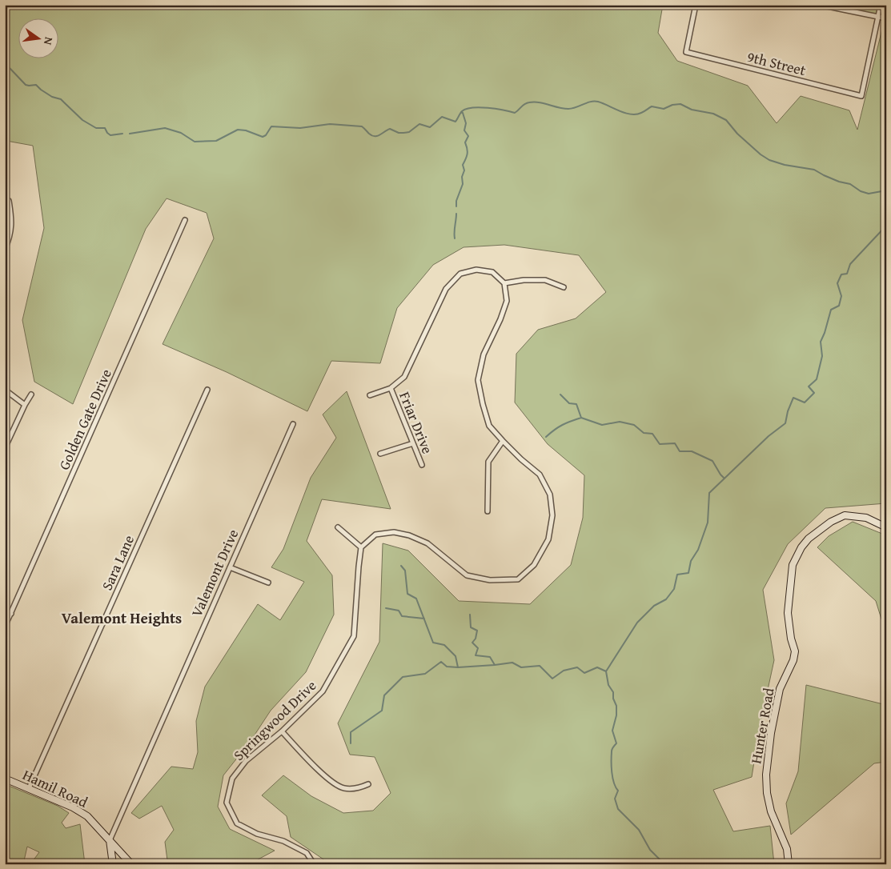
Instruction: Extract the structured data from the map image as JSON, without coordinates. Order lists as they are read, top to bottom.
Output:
{
  "streets": {
    "street": [
      "9th Street",
      "Golden Gate Drive",
      "Friar Drive",
      "Sara Lane",
      "Valemont Drive",
      "Springwood Drive",
      "Hunter Road",
      "Hamil Road"
    ]
  },
  "crossings": [
    ["Sara Lane", "Hamil Road"],
    ["Valemont Drive", "Hamil Road"]
  ],
  "districts": ["Valemont Heights"],
  "north": "right"
}
